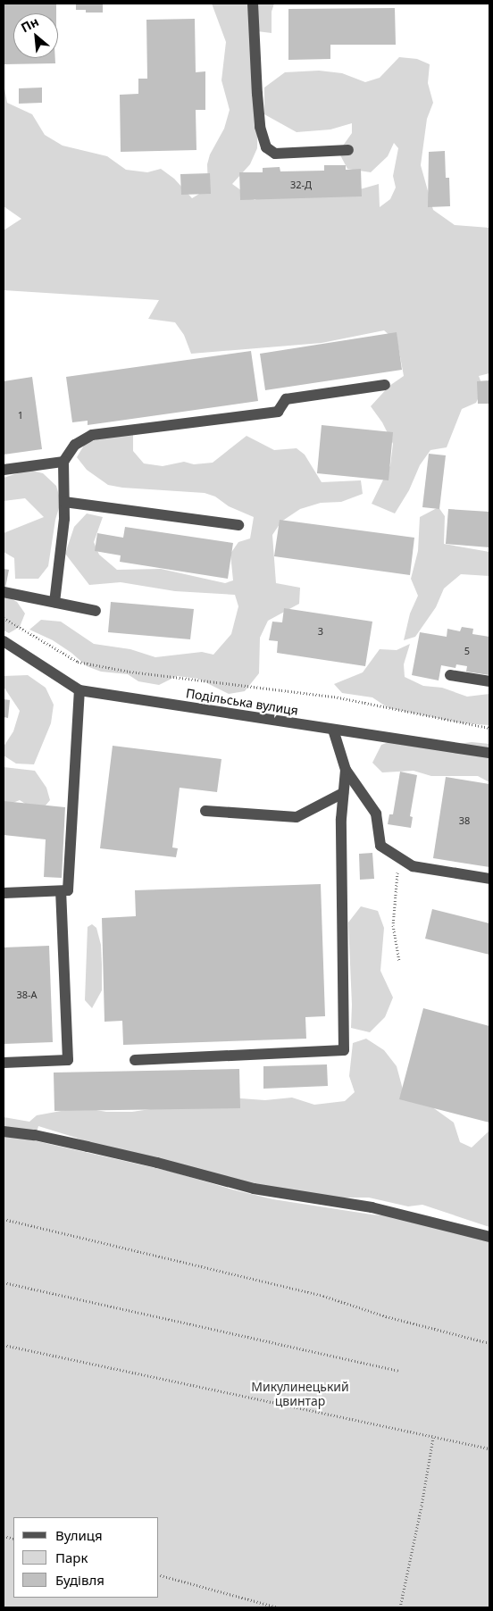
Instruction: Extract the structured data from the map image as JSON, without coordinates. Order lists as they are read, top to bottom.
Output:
{
  "streets": {
    "street": ["Подільська вулиця"]
  },
  "parks": ["Микулинецький цвинтар"],
  "house_numbers": [
    "32-Д",
    "1",
    "3",
    "5",
    "38",
    "38-А"
  ],
  "legend": ["Вулиця", "Парк", "Будівля"],
  "north": "top left"
}
